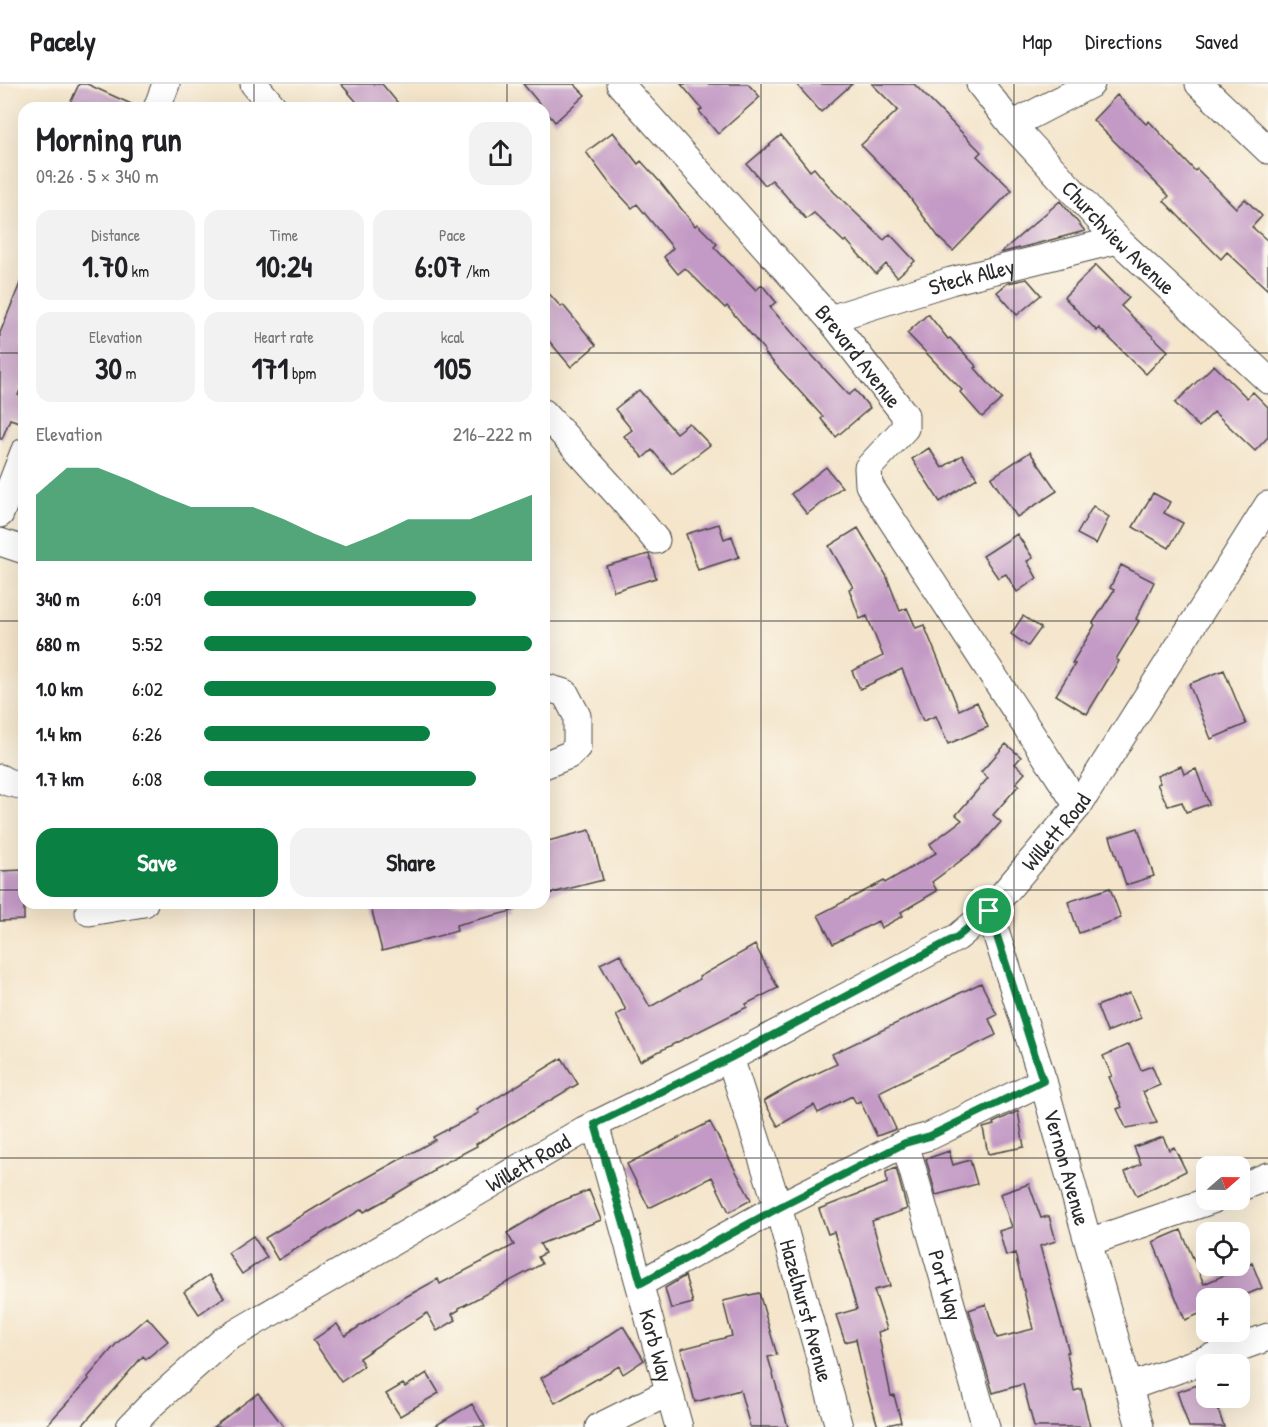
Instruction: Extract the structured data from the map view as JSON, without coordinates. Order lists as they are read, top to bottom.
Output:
{
  "streets": {
    "street": [
      "Churchview Avenue",
      "Steck Alley",
      "Brevard Avenue",
      "Willett Road",
      "Vernon Avenue",
      "Port Way",
      "Hazelhurst Avenue",
      "Korb Way"
    ]
  },
  "crossings": [
    ["Churchview Avenue", "Steck Alley"],
    ["Steck Alley", "Brevard Avenue"],
    ["Brevard Avenue", "Willett Road"],
    ["Willett Road", "Vernon Avenue"],
    ["Willett Road", "Hazelhurst Avenue"],
    ["Willett Road", "Korb Way"]
  ],
  "north": "right",
  "page": {
    "header": "Pacely",
    "nav": ["Map", "Directions", "Saved"],
    "heading": ["Morning run", "09:26 · 5 × 340 m"],
    "stats": [
      ["Distance", "1.70 km"],
      ["Time", "10:24"],
      ["Pace", "6:07 /km"],
      ["Elevation", "30 m"],
      ["Heart rate", "171 bpm"],
      ["kcal", "105"]
    ],
    "chart": ["Elevation", "216–222 m"],
    "list": [
      {
        "name": "340 m",
        "note": "6:09"
      },
      {
        "name": "680 m",
        "note": "5:52"
      },
      {
        "name": "1.0 km",
        "note": "6:02"
      },
      {
        "name": "1.4 km",
        "note": "6:26"
      },
      {
        "name": "1.7 km",
        "note": "6:08"
      }
    ],
    "buttons": ["Save", "Share"],
    "map_buttons": ["+", "−"]
  }
}
